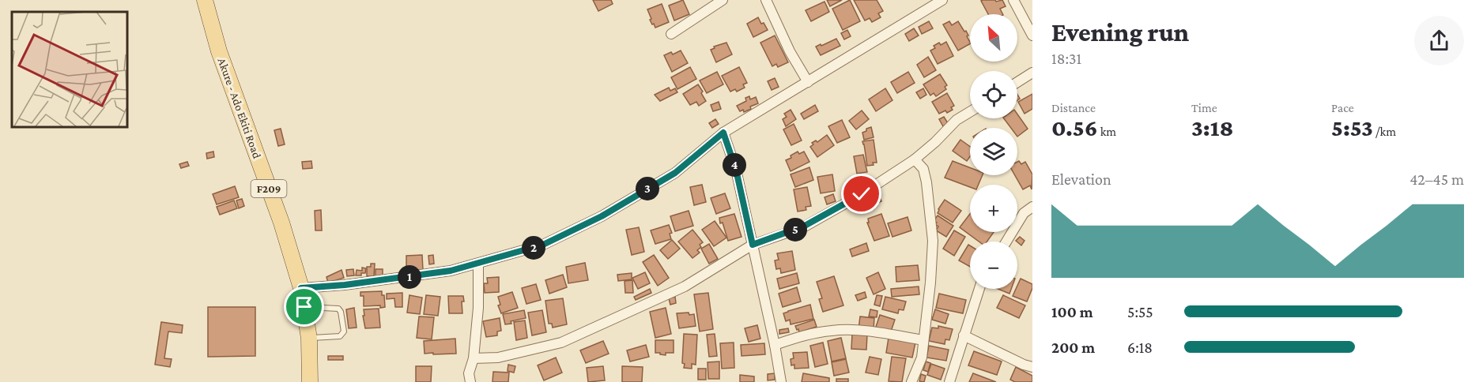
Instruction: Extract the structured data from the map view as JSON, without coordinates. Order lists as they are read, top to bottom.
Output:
{
  "streets": {
    "main road": ["Akure - Ado Ekiti Road", "F209"]
  },
  "north": "top left",
  "page": {
    "heading": ["Evening run", "18:31"],
    "map_buttons": ["+", "−"],
    "stats": [
      ["Distance", "0.56 km"],
      ["Time", "3:18"],
      ["Pace", "5:53 /km"]
    ],
    "pins": [
      "4",
      "3",
      "5",
      "2",
      "1"
    ],
    "chart": ["Elevation", "42–45 m"],
    "list": [
      {
        "name": "100 m",
        "note": "5:55"
      },
      {
        "name": "200 m",
        "note": "6:18"
      }
    ]
  }
}
